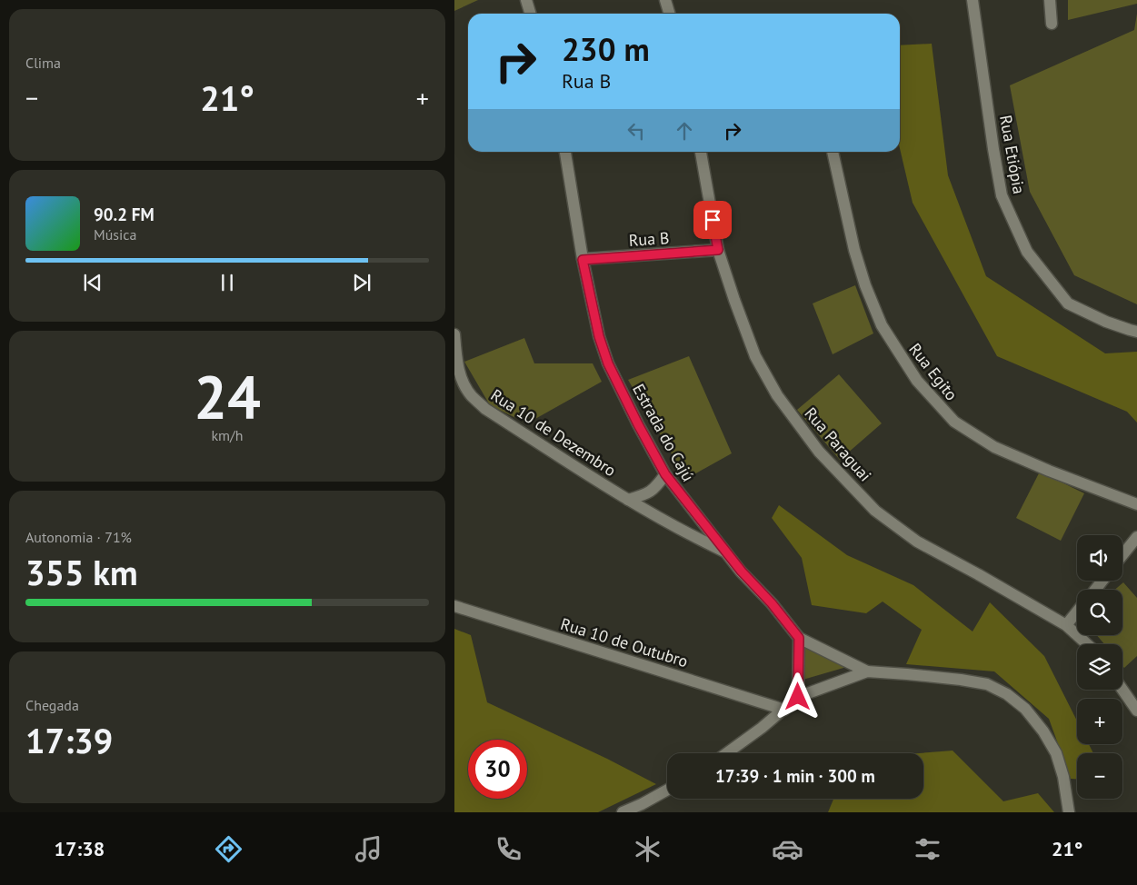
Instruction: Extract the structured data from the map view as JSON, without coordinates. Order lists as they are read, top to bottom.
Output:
{
  "streets": {
    "street": [
      "Rua Etiópia",
      "Rua B",
      "Rua Egito",
      "Rua 10 de Dezembro",
      "Estrada do Cajú",
      "Rua Paraguai",
      "Rua 10 de Outubro"
    ]
  },
  "crossings": [
    ["Rua B", "Estrada do Cajú"],
    ["Rua B", "Rua Paraguai"],
    ["Rua 10 de Dezembro", "Estrada do Cajú"]
  ],
  "page": {
    "tile": [
      "Clima",
      ["24", "km/h"],
      ["Autonomia · 71%", "355 km"],
      ["Chegada", "17:39"]
    ],
    "turn": ["230 m", "Rua B"],
    "heat": ["−", "21°", "+"],
    "song": ["90.2 FM", "Música"],
    "map_buttons": ["+", "−"],
    "limit": "30",
    "trip": "17:39 · 1 min · 300 m",
    "tabs": ["17:38", "21°"]
  }
}
